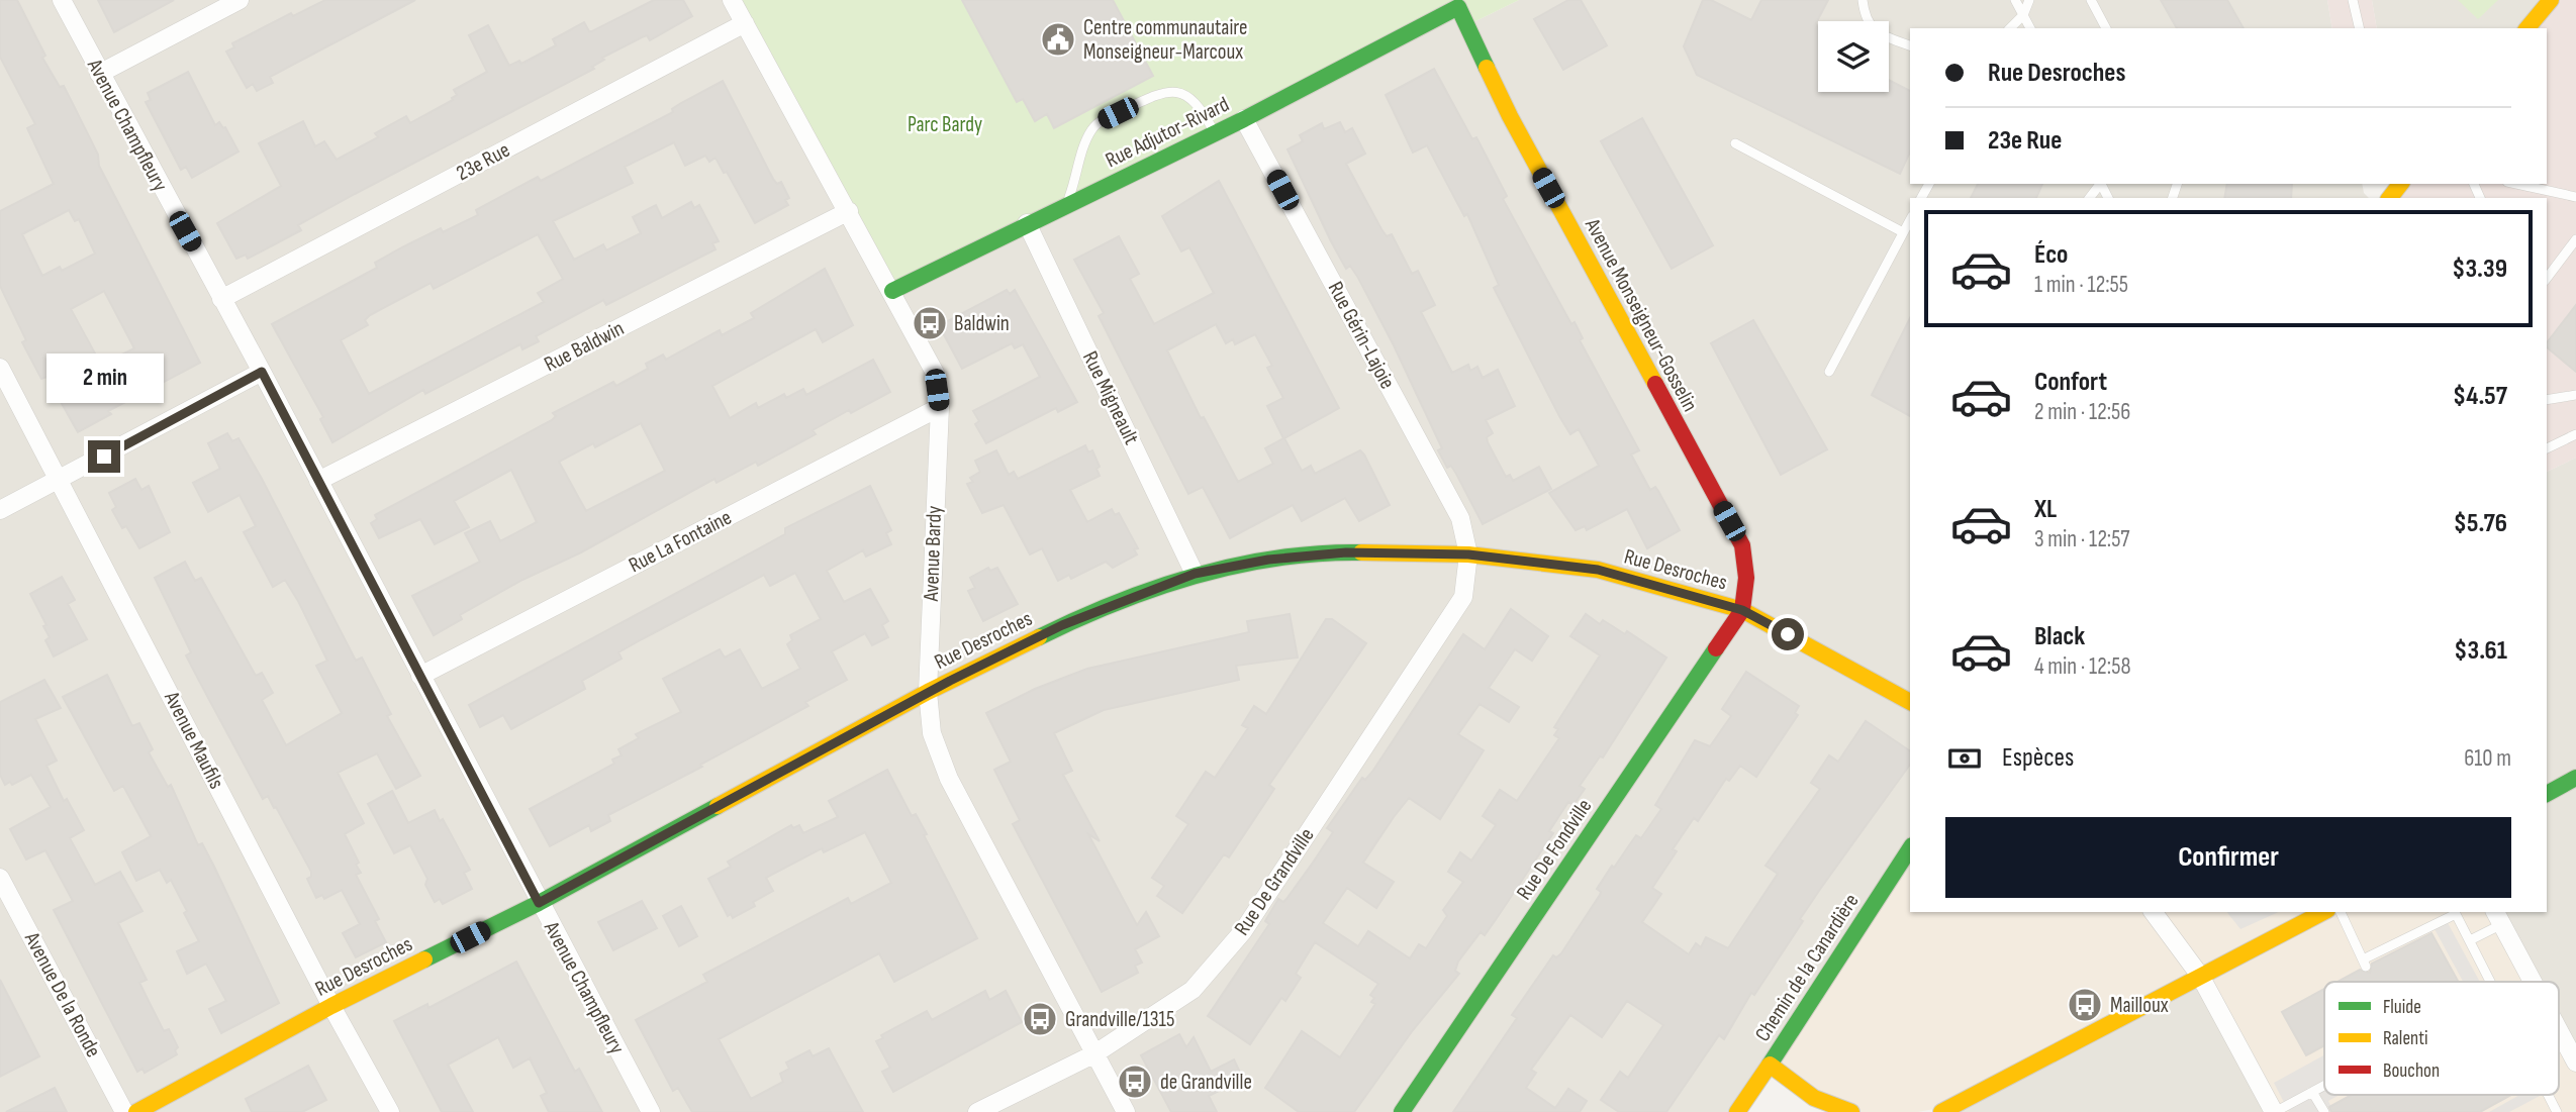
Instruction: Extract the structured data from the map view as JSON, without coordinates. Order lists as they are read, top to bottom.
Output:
{
  "streets": {
    "street": [
      "Avenue Champfleury",
      "Rue Adjutor-Rivard",
      "23e Rue",
      "Avenue Monseigneur-Gosselin",
      "Rue Gérin-Lajoie",
      "Rue Baldwin",
      "Rue Migneault",
      "Rue La Fontaine",
      "Avenue Bardy",
      "Rue Desroches",
      "Avenue Maufils",
      "Rue De Fondville",
      "Rue De Grandville",
      "Chemin de la Canardière",
      "Avenue De la Ronde"
    ]
  },
  "crossings": [
    ["Avenue Champfleury", "23e Rue"],
    ["Avenue Champfleury", "Rue Baldwin"],
    ["Avenue Champfleury", "Rue La Fontaine"],
    ["Avenue Champfleury", "Rue Desroches"],
    ["Rue Adjutor-Rivard", "Avenue Monseigneur-Gosselin"],
    ["Rue Adjutor-Rivard", "Rue Gérin-Lajoie"],
    ["Rue Adjutor-Rivard", "Rue Migneault"],
    ["Rue Adjutor-Rivard", "Avenue Bardy"],
    ["23e Rue", "Avenue Bardy"],
    ["Avenue Monseigneur-Gosselin", "Rue Desroches"],
    ["Avenue Monseigneur-Gosselin", "Rue De Fondville"],
    ["Rue Gérin-Lajoie", "Rue Desroches"],
    ["Rue Gérin-Lajoie", "Rue De Grandville"],
    ["Rue Baldwin", "Avenue Bardy"],
    ["Rue Migneault", "Rue Desroches"],
    ["Rue La Fontaine", "Avenue Bardy"],
    ["Avenue Bardy", "Rue Desroches"],
    ["Avenue Bardy", "Rue De Grandville"],
    ["Rue Desroches", "Avenue Maufils"],
    ["Rue Desroches", "Rue De Fondville"],
    ["Rue Desroches", "Rue De Grandville"]
  ],
  "parks": ["Parc Bardy"],
  "places": {
    "public building": ["Centre communautaire Monseigneur-Marcoux"],
    "bus stop": [
      "Baldwin",
      "Mailloux",
      "Grandville/1315",
      "de Grandville"
    ]
  },
  "legend": ["Fluide", "Ralenti", "Bouchon"],
  "page": {
    "banner": ["Rue Desroches", "23e Rue"],
    "list": [
      {
        "name": "Éco",
        "note": "1 min · 12:55",
        "value": "$3.39"
      },
      {
        "name": "Confort",
        "note": "2 min · 12:56",
        "value": "$4.57"
      },
      {
        "name": "XL",
        "note": "3 min · 12:57",
        "value": "$5.76"
      },
      {
        "name": "Black",
        "note": "4 min · 12:58",
        "value": "$3.61"
      }
    ],
    "bubble": "2 min",
    "pay": ["Espèces", "610 m"],
    "buttons": "Confirmer"
  }
}
